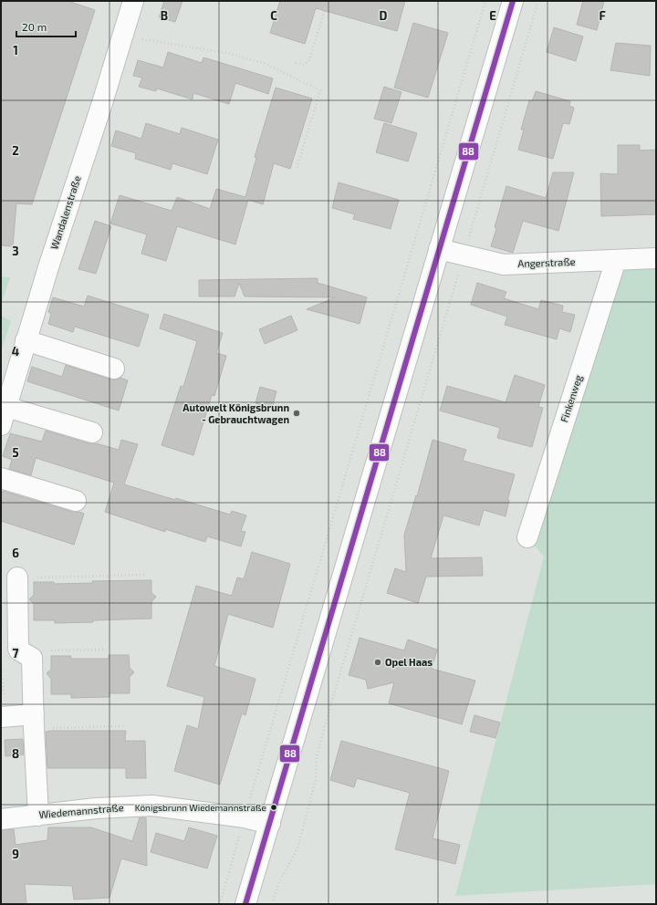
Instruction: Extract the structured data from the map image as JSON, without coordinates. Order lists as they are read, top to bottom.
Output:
{
  "streets": {
    "street": [
      "Wandalenstraße",
      "Angerstraße",
      "Finkenweg",
      "Wiedemannstraße"
    ]
  },
  "crossings": [
    ["Angerstraße", "Finkenweg"]
  ],
  "places": ["Autowelt Königsbrunn - Gebrauchtwagen", "Opel Haas", "Königsbrunn Wiedemannstraße"],
  "lines": ["transit line 88"],
  "scale_bar": "20 m",
  "grid": {
    "columns": [
      "B",
      "C",
      "D",
      "E",
      "F"
    ],
    "rows": [
      "1",
      "2",
      "3",
      "4",
      "5",
      "6",
      "7",
      "8",
      "9"
    ]
  }
}
